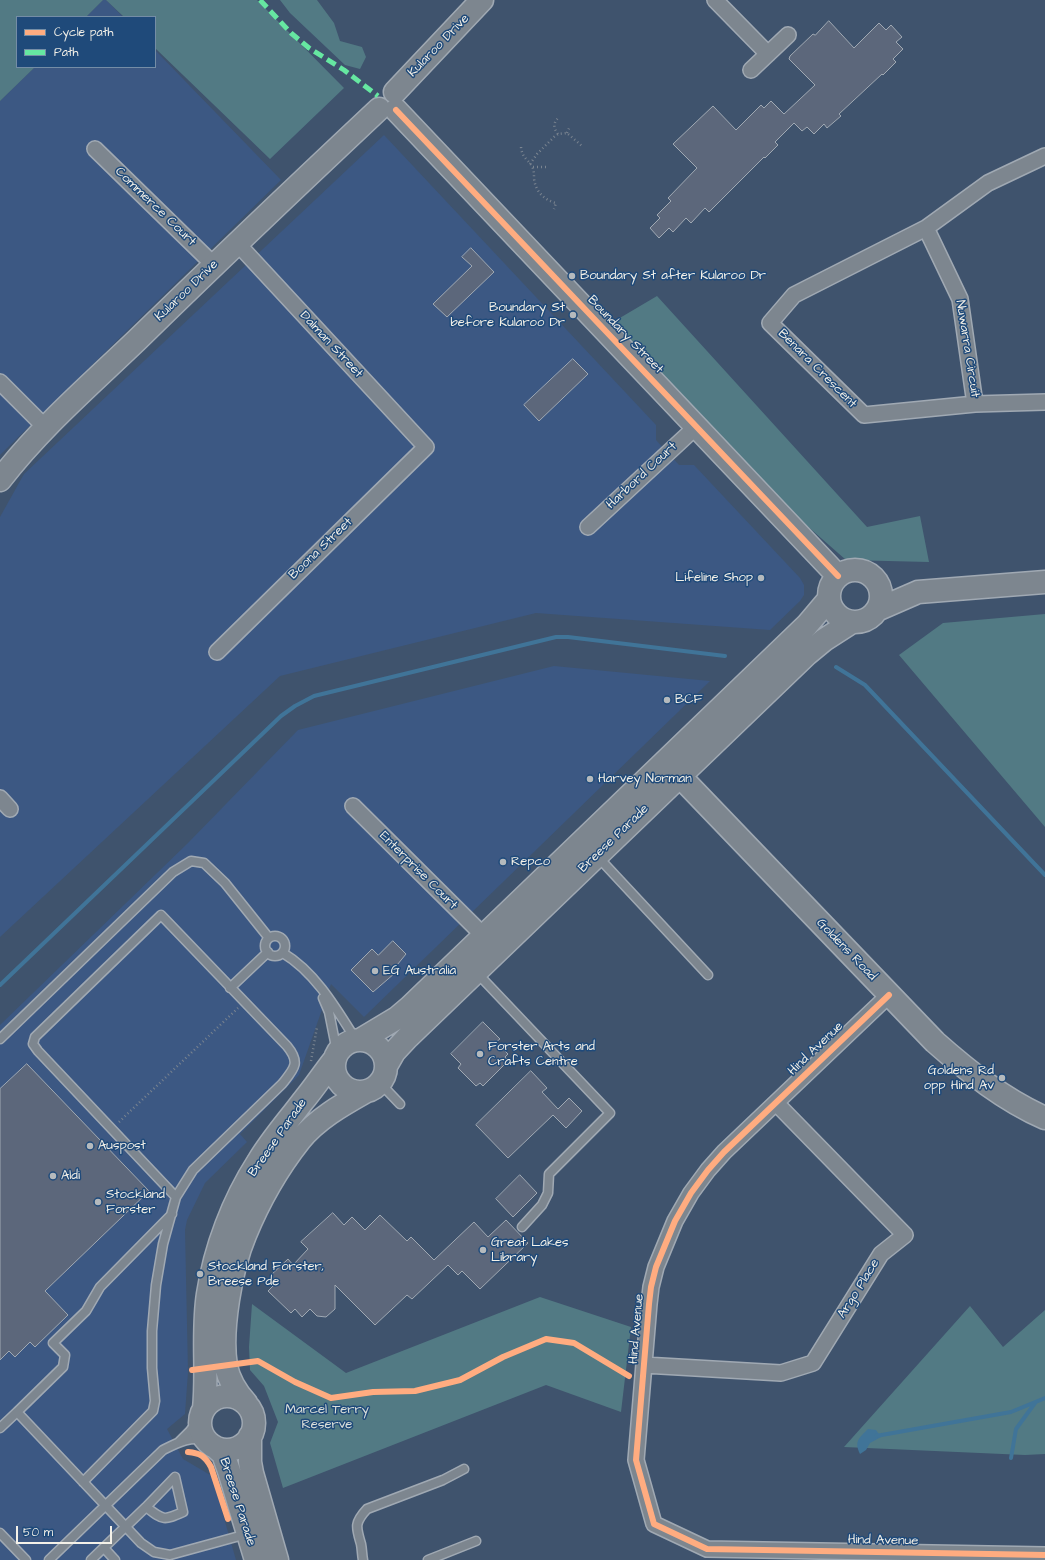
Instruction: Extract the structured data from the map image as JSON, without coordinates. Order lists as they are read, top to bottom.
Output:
{
  "streets": {
    "main road": [
      "Kularoo Drive",
      "Boundary Street",
      "Breese Parade",
      "Goldens Road"
    ],
    "street": [
      "Commerce Court",
      "Dalman Street",
      "Nuwarra Circuit",
      "Benara Crescent",
      "Harbord Court",
      "Boona Street",
      "Enterprise Court",
      "Hind Avenue",
      "Argo Place"
    ]
  },
  "crossings": [
    ["Kularoo Drive", "Commerce Court"],
    ["Kularoo Drive", "Boundary Street"],
    ["Kularoo Drive", "Dalman Street"],
    ["Boundary Street", "Harbord Court"],
    ["Boundary Street", "Breese Parade"],
    ["Dalman Street", "Boona Street"],
    ["Nuwarra Circuit", "Benara Crescent"],
    ["Breese Parade", "Enterprise Court"],
    ["Breese Parade", "Goldens Road"],
    ["Goldens Road", "Hind Avenue"],
    ["Hind Avenue", "Argo Place"]
  ],
  "parks": ["Marcel Terry Reserve"],
  "places": [
    "Boundary St after Kularoo Dr",
    "Boundary St before Kularoo Dr",
    "Lifeline Shop",
    "BCF",
    "Harvey Norman",
    "Repco",
    "EG Australia",
    "Forster Arts and Crafts Centre",
    "Goldens Rd opp Hind Av",
    "Auspost",
    "Aldi",
    "Stockland Forster",
    "Great Lakes Library",
    "Stockland Forster, Breese Pde"
  ],
  "legend": ["Cycle path", "Path"],
  "scale_bar": "50 m"
}
